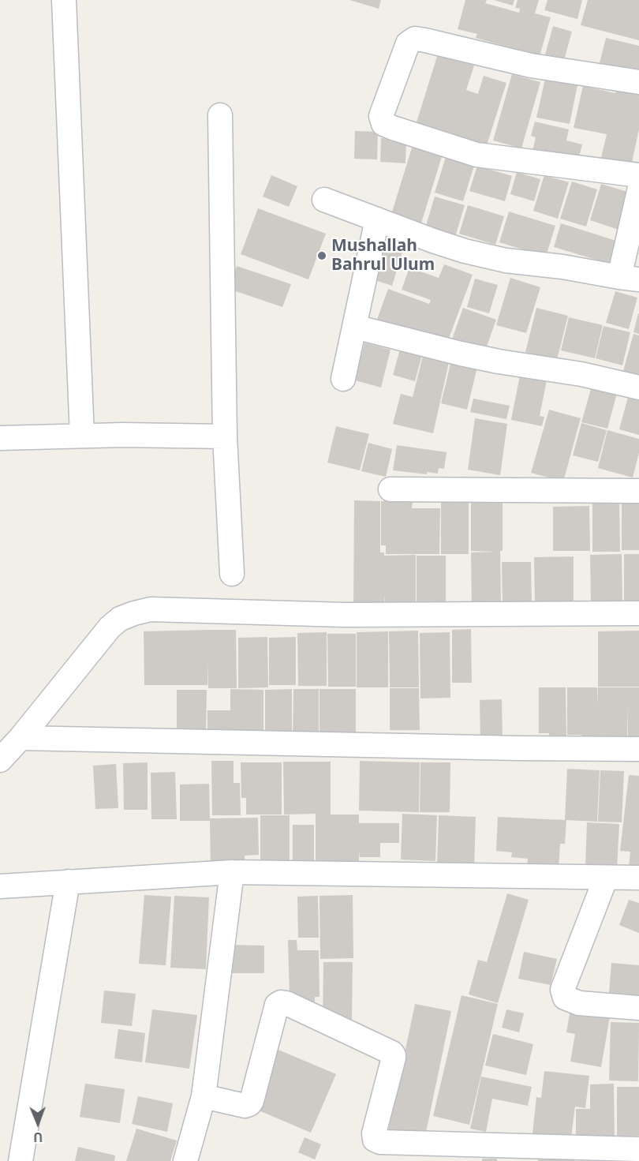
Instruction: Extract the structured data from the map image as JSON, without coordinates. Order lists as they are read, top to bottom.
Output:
{
  "places": ["Mushallah Bahrul Ulum"],
  "north": "bottom"
}
